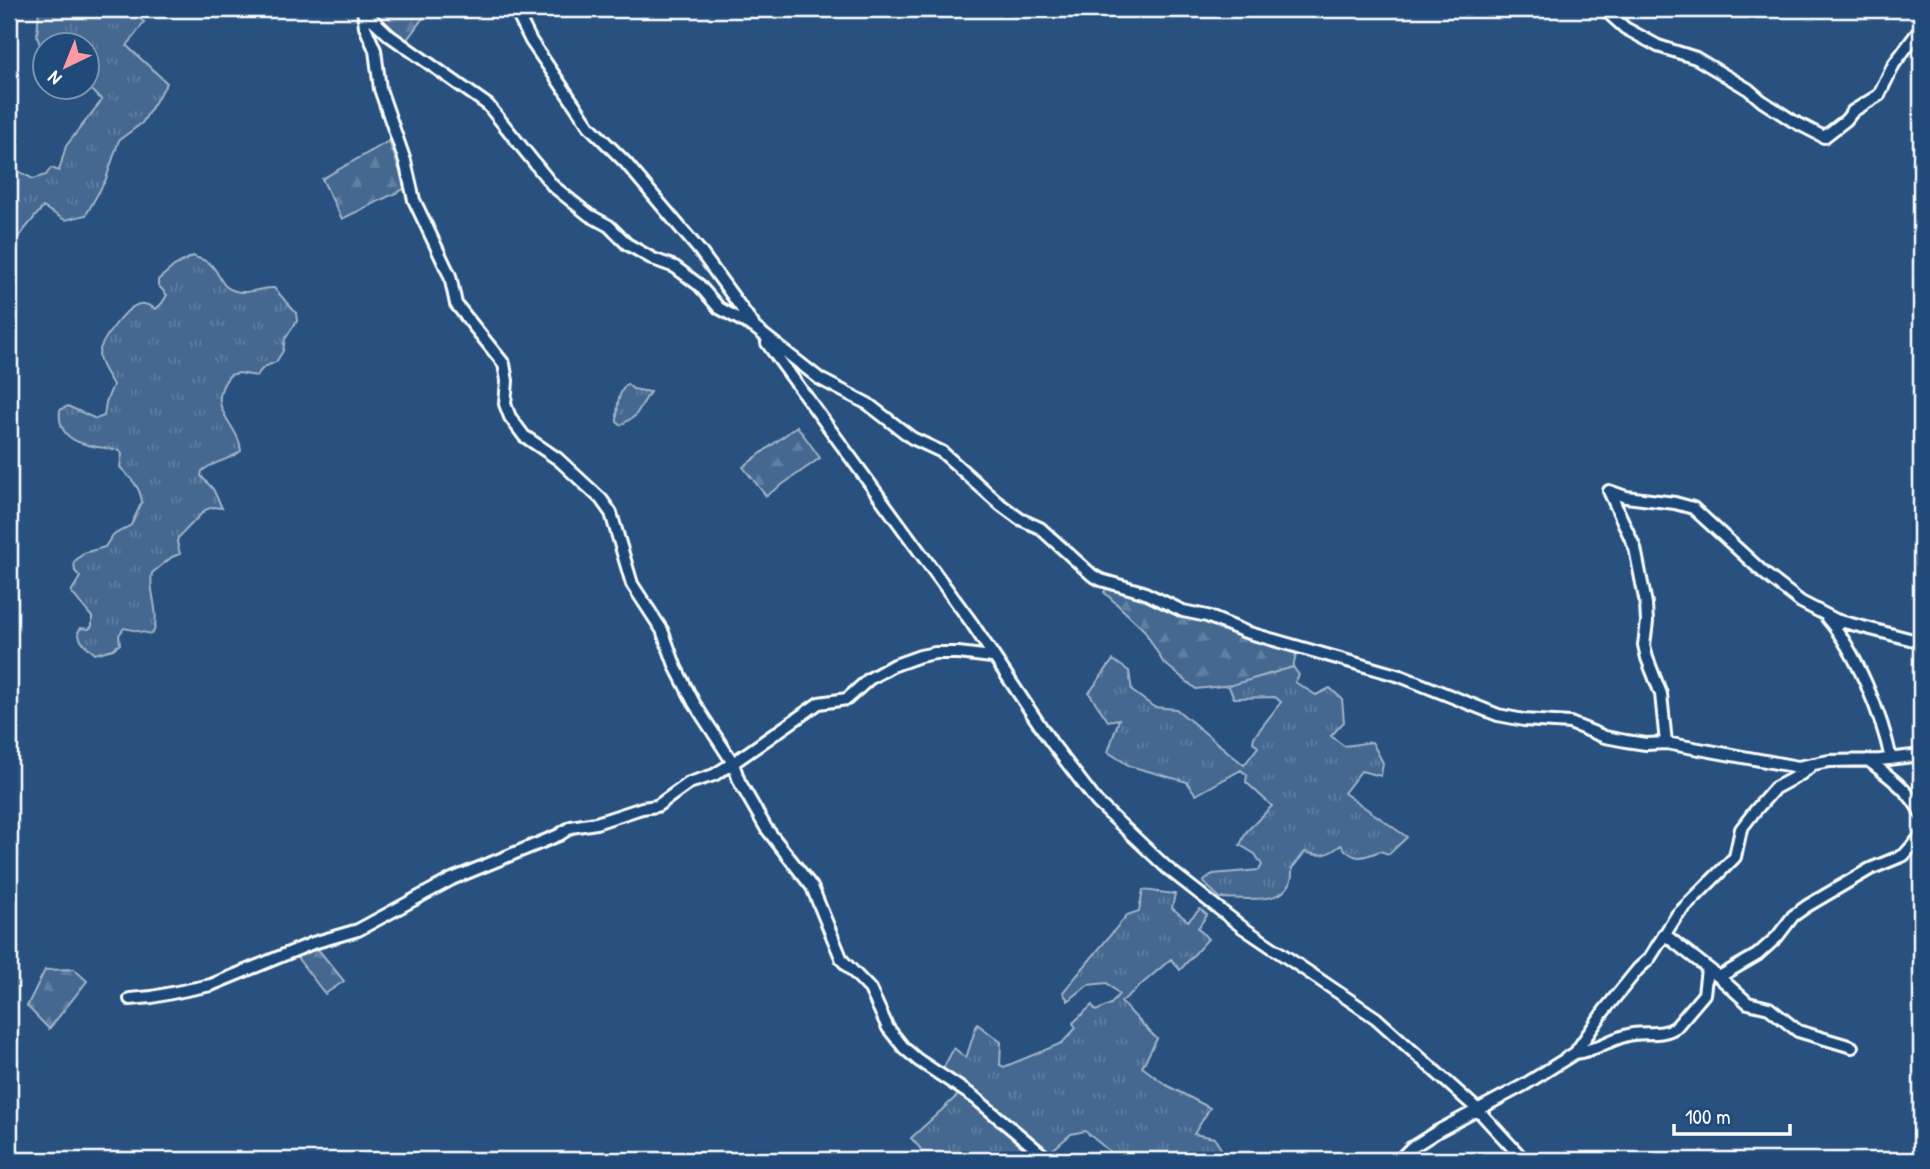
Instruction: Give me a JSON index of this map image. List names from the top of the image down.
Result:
{
  "scale_bar": "100 m",
  "north": "bottom left"
}
